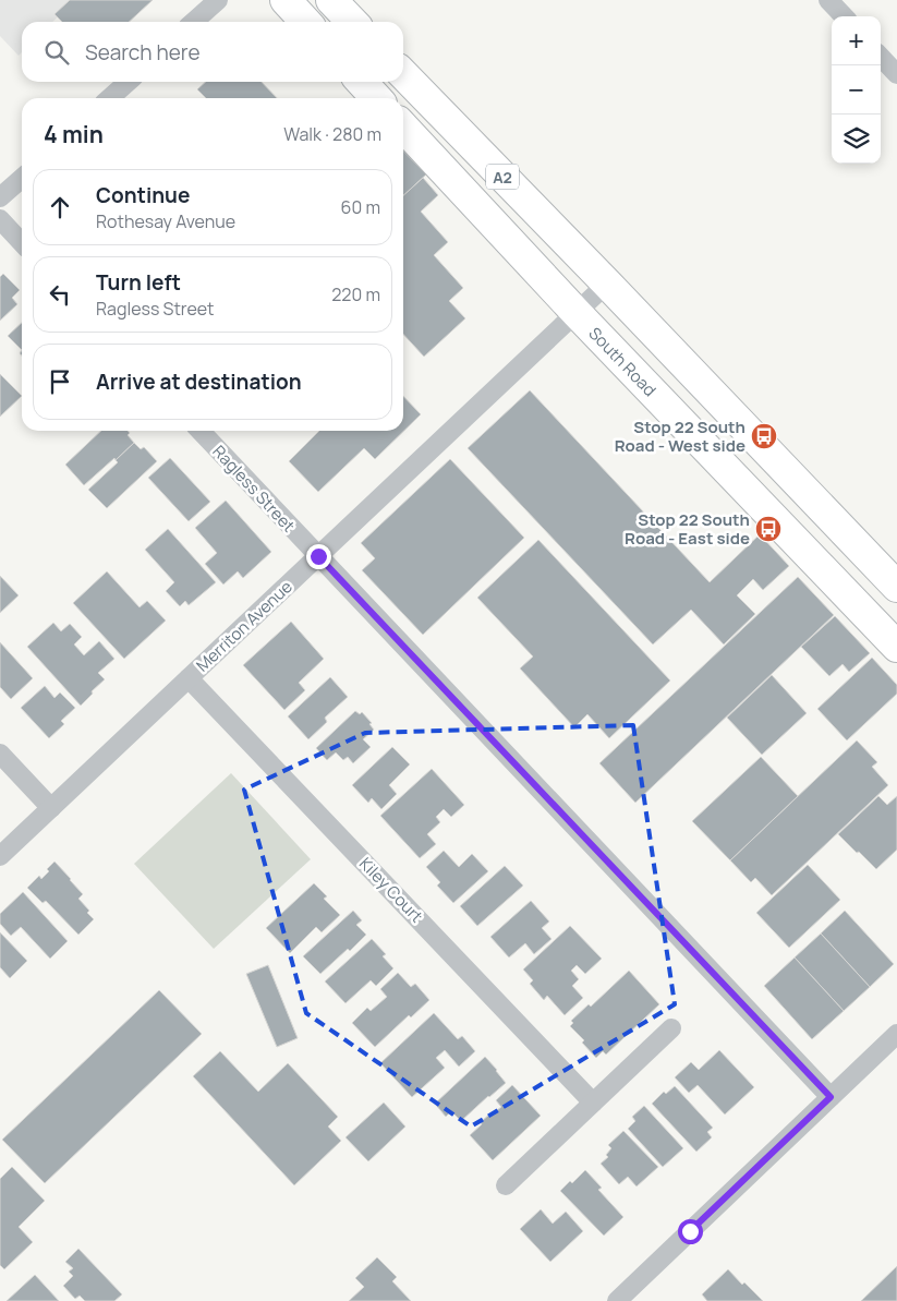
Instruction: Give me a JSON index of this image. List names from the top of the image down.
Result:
{
  "streets": {
    "highway": ["A2", "South Road"],
    "street": ["Ragless Street", "Merriton Avenue", "Kiley Court"]
  },
  "crossings": [
    ["A2", "Merriton Avenue"],
    ["South Road", "Merriton Avenue"],
    ["Ragless Street", "Merriton Avenue"],
    ["Merriton Avenue", "Kiley Court"]
  ],
  "places": {
    "bus stop": ["Stop 22 South Road - West side", "Stop 22 South Road - East side"]
  },
  "page": {
    "map_buttons": ["+", "−"],
    "search": "Search here",
    "heading": ["4 min", "Walk · 280 m"],
    "list": [
      ["Continue", "Rothesay Avenue", "60 m"],
      ["Turn left", "Ragless Street", "220 m"],
      "Arrive at destination"
    ]
  }
}
